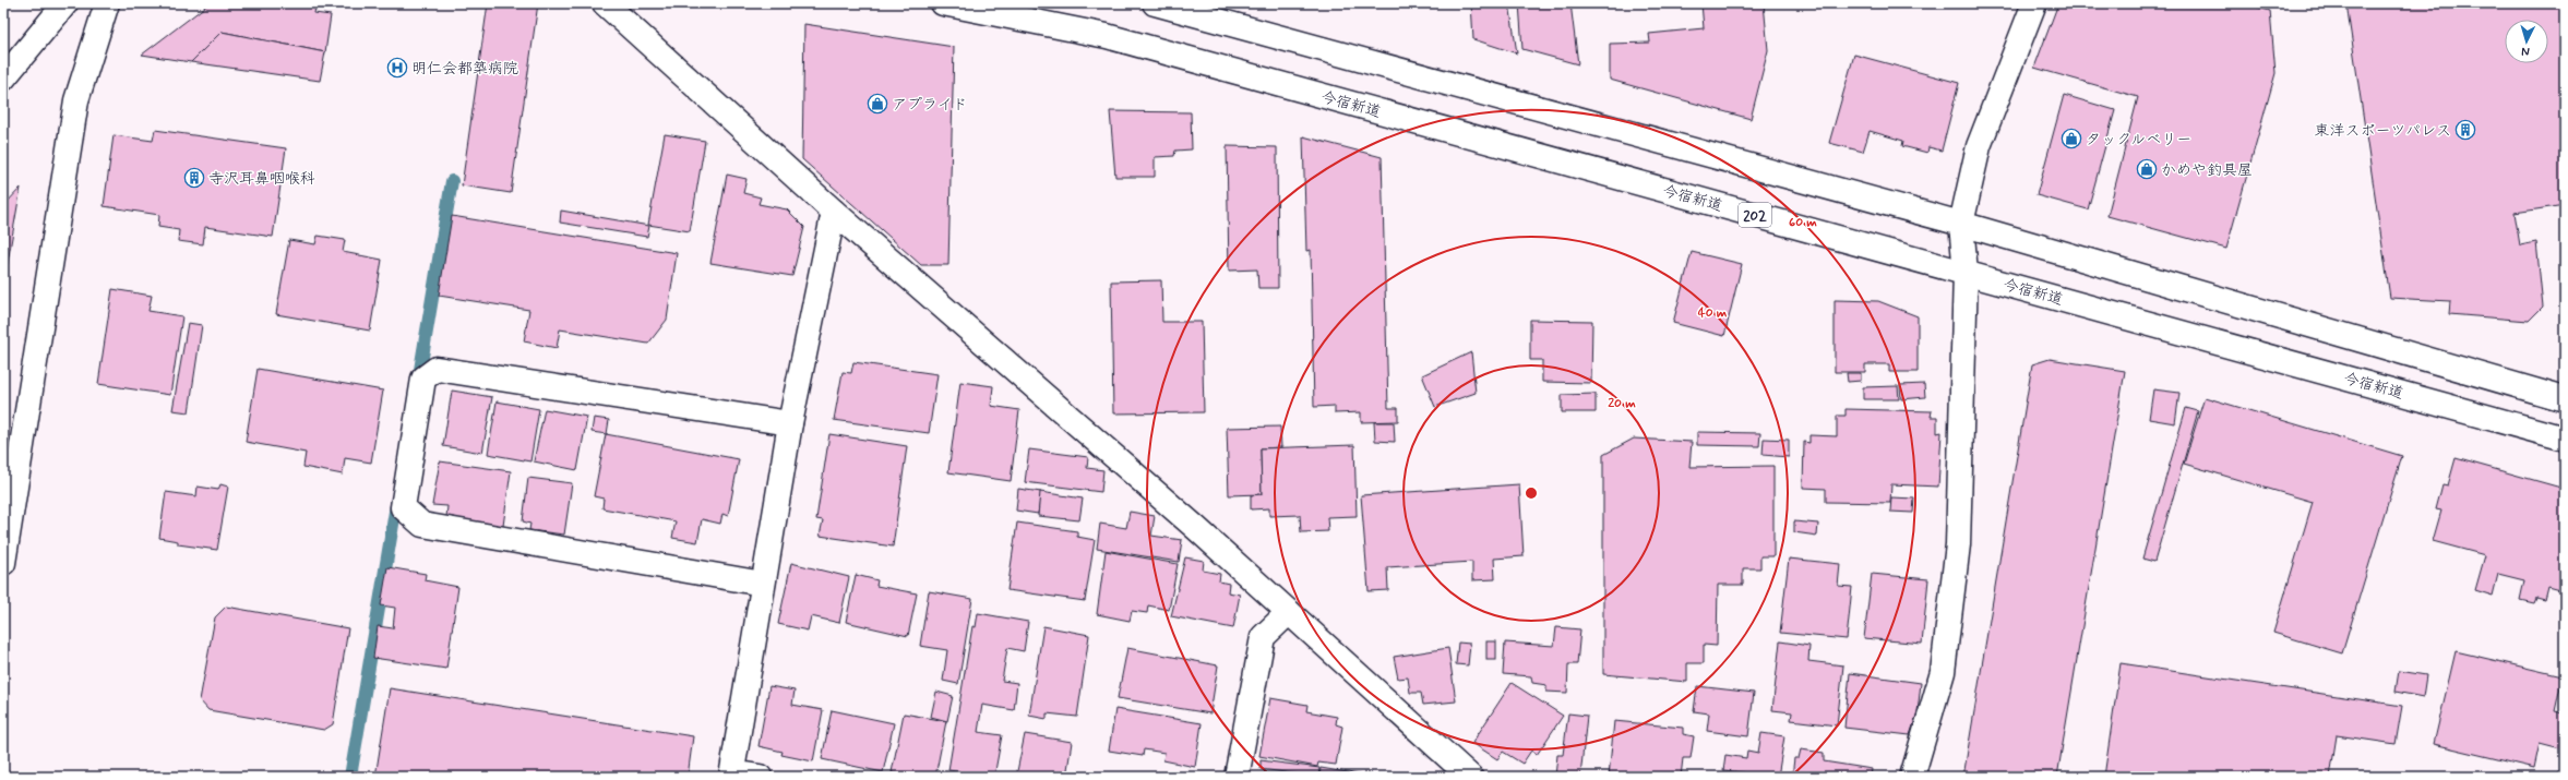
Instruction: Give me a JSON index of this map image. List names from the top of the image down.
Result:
{
  "streets": {
    "main road": ["今宿新道", "202"]
  },
  "places": {
    "hospital": ["明仁会都築病院"],
    "shop": ["アプライド", "タックルベリー", "かめや釣具屋"],
    "building": ["東洋スポーツパレス", "寺沢耳鼻咽喉科"]
  },
  "north": "bottom",
  "rings": ["60 m", "40 m", "20 m"]
}
